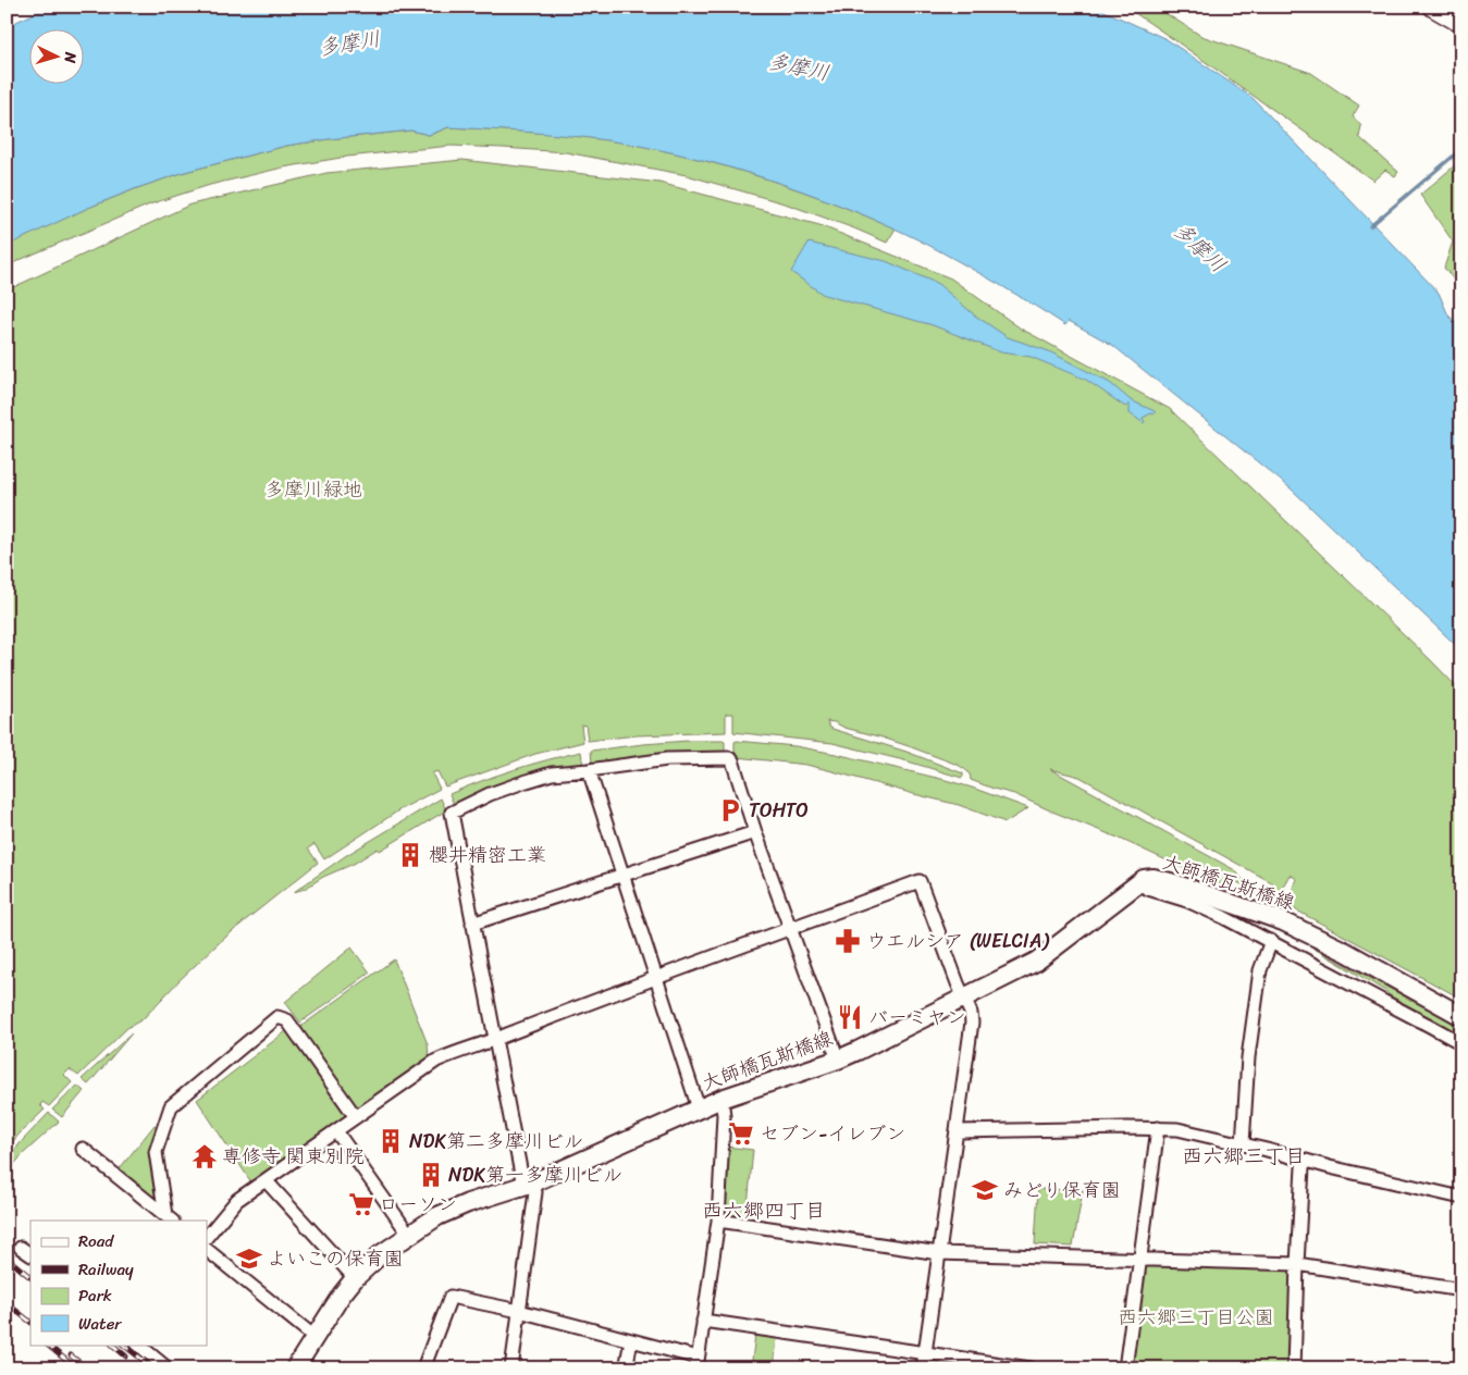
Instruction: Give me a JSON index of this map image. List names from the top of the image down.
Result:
{
  "streets": {
    "street": ["大師橋瓦斯橋線"]
  },
  "districts": ["西六郷三丁目", "西六郷四丁目"],
  "water": ["多摩川"],
  "parks": ["多摩川緑地", "西六郷三丁目公園"],
  "places": {
    "parking": ["TOHTO"],
    "building": ["櫻井精密工業", "NDK第二多摩川ビル", "NDK第一多摩川ビル"],
    "pharmacy": ["ウエルシア (WELCIA)"],
    "restaurant": ["バーミヤン"],
    "supermarket": ["セブン-イレブン", "ローソン"],
    "temple": ["専修寺 関東別院"],
    "school or university": ["みどり保育園", "よいこの保育園"]
  },
  "legend": [
    "Road",
    "Railway",
    "Park",
    "Water"
  ],
  "north": "right"
}
